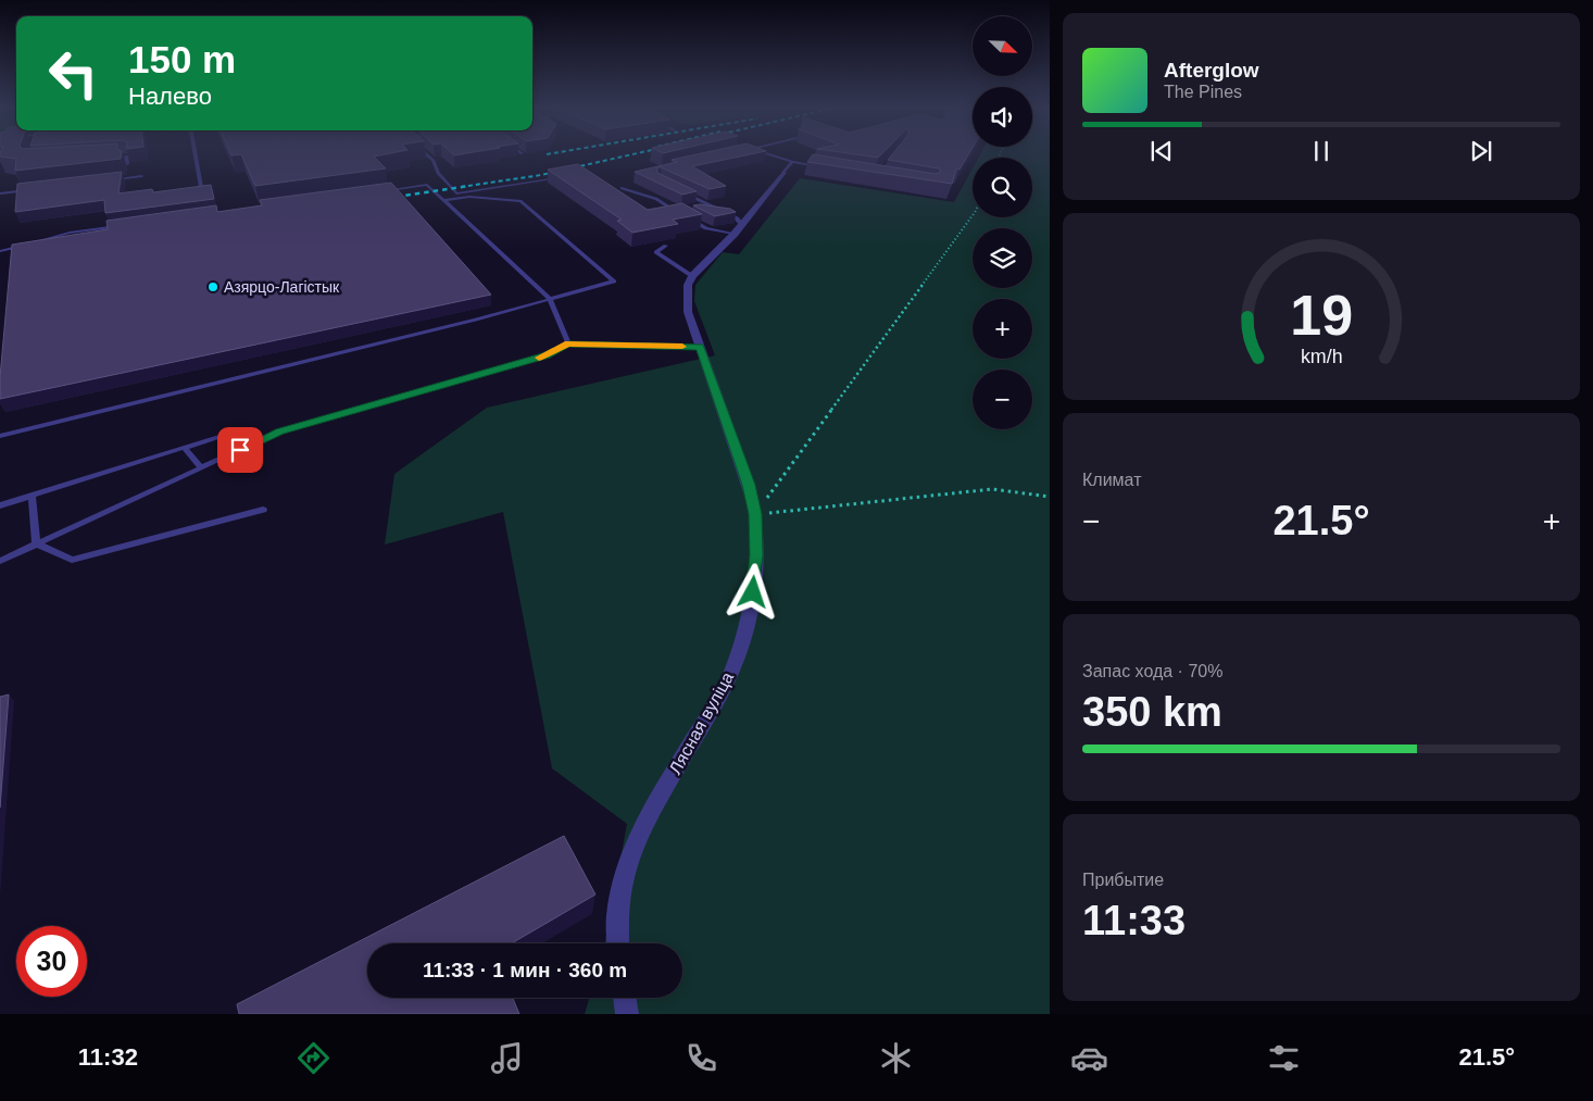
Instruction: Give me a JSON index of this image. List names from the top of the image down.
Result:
{
  "streets": {
    "street": ["Лясная вуліца"]
  },
  "places": ["Азярцо-Лагістык"],
  "north": "bottom right",
  "page": {
    "map_buttons": ["+", "−"],
    "turn": ["150 m", "Налево"],
    "song": ["Afterglow", "The Pines"],
    "tile": [
      "Климат",
      ["Запас хода · 70%", "350 km"],
      ["Прибытие", "11:33"]
    ],
    "heat": ["−", "21.5°", "+"],
    "limit": "30",
    "trip": "11:33 · 1 мин · 360 m",
    "tabs": ["11:32", "21.5°"],
    "gauge": ["19", "km/h"]
  }
}
